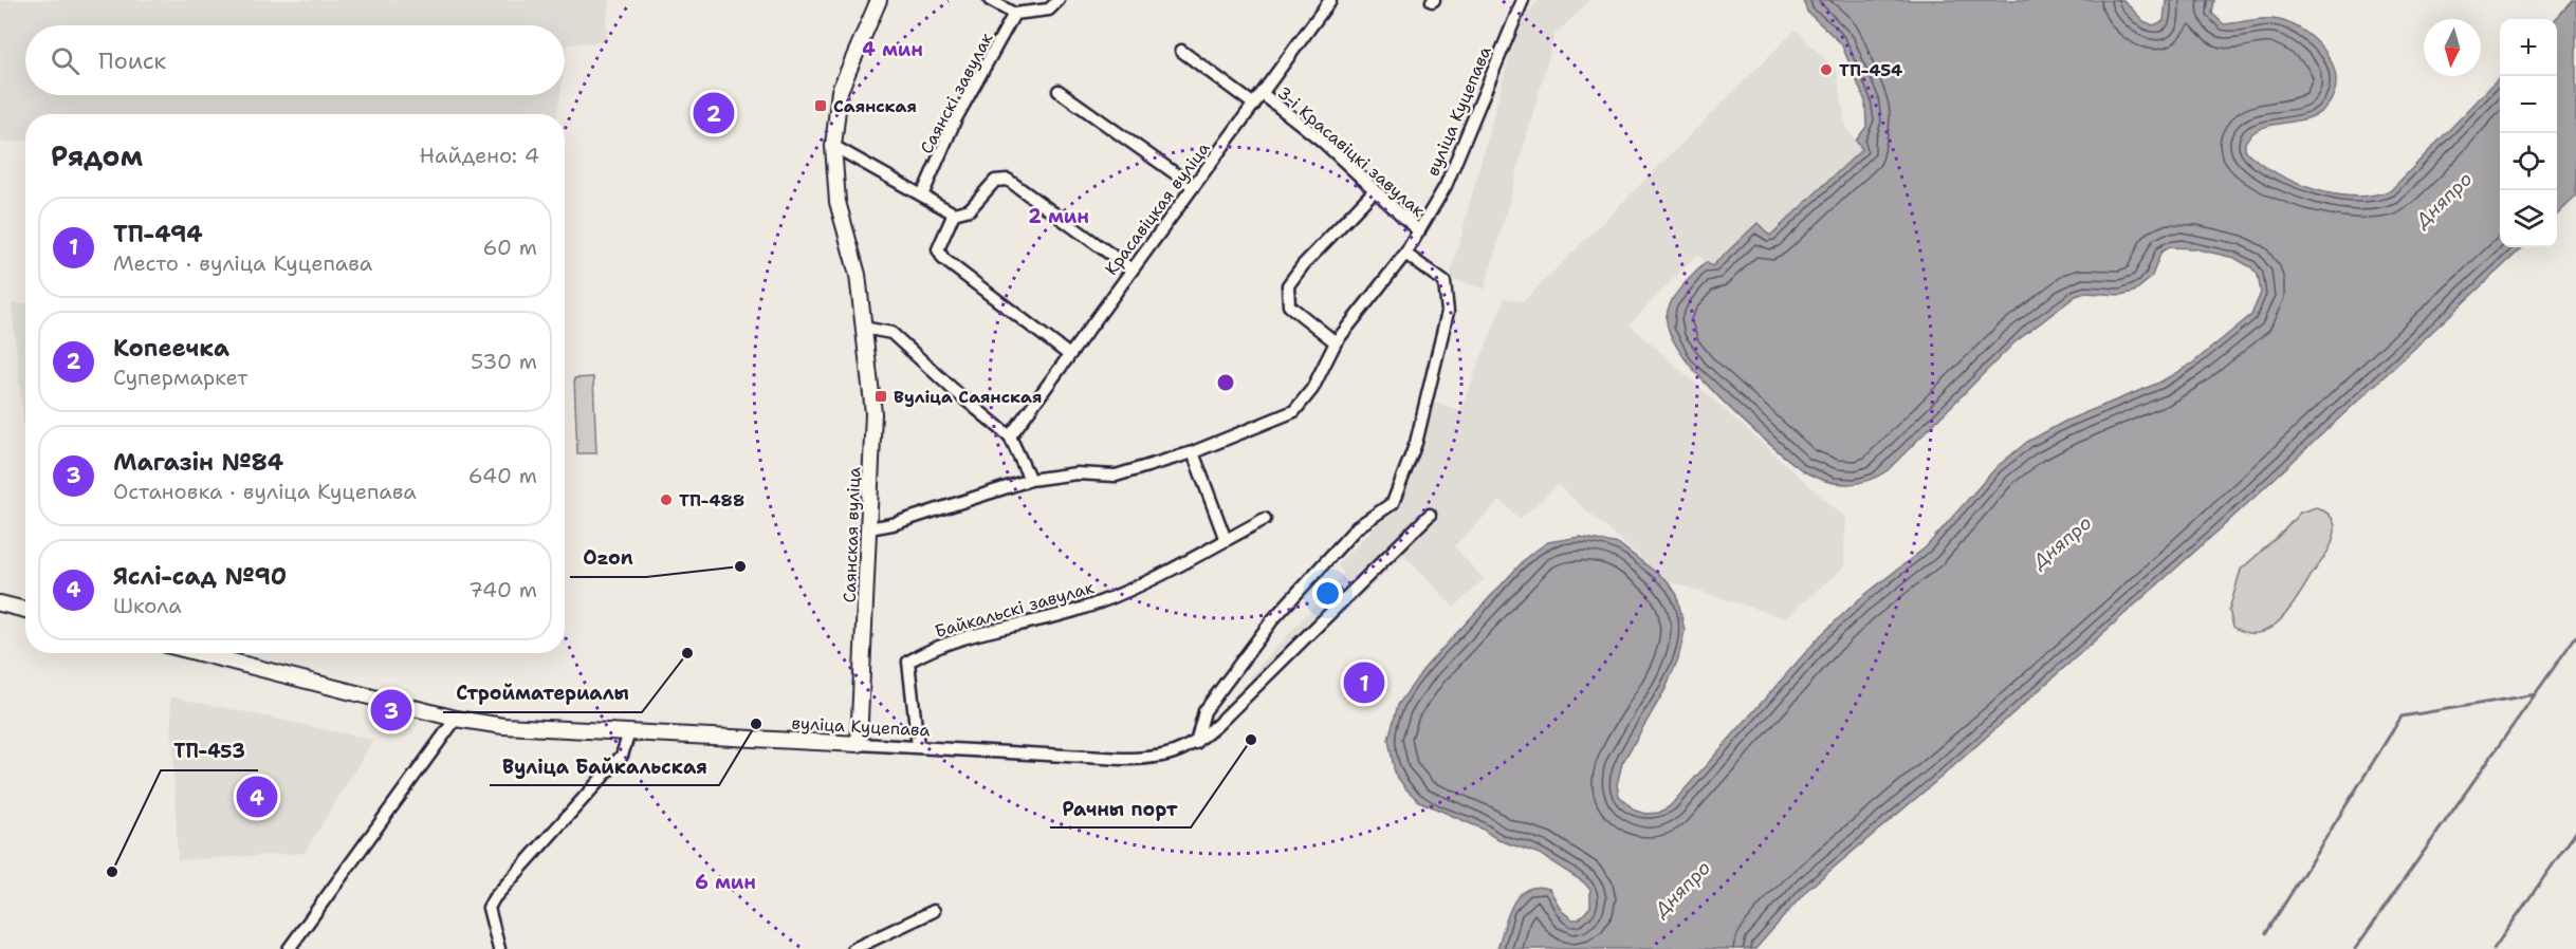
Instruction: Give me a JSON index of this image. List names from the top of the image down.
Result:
{
  "streets": {
    "main road": ["вуліца Куцепава", "Саянская вуліца"],
    "street": [
      "Саянскі завулак",
      "3-і Красавіцкі завулак",
      "Красавіцкая вуліца",
      "Байкальскі завулак"
    ]
  },
  "crossings": [
    ["вуліца Куцепава", "3-і Красавіцкі завулак"],
    ["вуліца Куцепава", "Саянская вуліца"],
    ["вуліца Куцепава", "Байкальскі завулак"],
    ["3-і Красавіцкі завулак", "Красавіцкая вуліца"]
  ],
  "water": ["Дняпро"],
  "places": {
    "other": [
      "ТП-454",
      "ТП-488",
      "Ozon",
      "Стройматериалы",
      "Вуліца Байкальская",
      "Рачны порт",
      "ТП-453"
    ],
    "transit": ["Саянская", "Вуліца Саянская"]
  },
  "north": "bottom",
  "page": {
    "map_buttons": ["+", "−"],
    "search": "Поиск",
    "pins": [
      "2",
      "1",
      "3",
      "4"
    ],
    "heading": ["Рядом", "Найдено: 4"],
    "list": [
      {
        "mark": "1",
        "name": "ТП-494",
        "note": "Место · вуліца Куцепава",
        "value": "60 m"
      },
      {
        "mark": "2",
        "name": "Копеечка",
        "note": "Супермаркет",
        "value": "530 m"
      },
      {
        "mark": "3",
        "name": "Магазін №84",
        "note": "Остановка · вуліца Куцепава",
        "value": "640 m"
      },
      {
        "mark": "4",
        "name": "Яслі-сад №90",
        "note": "Школа",
        "value": "740 m"
      }
    ]
  },
  "rings": ["4 мин", "2 мин", "6 мин"]
}
